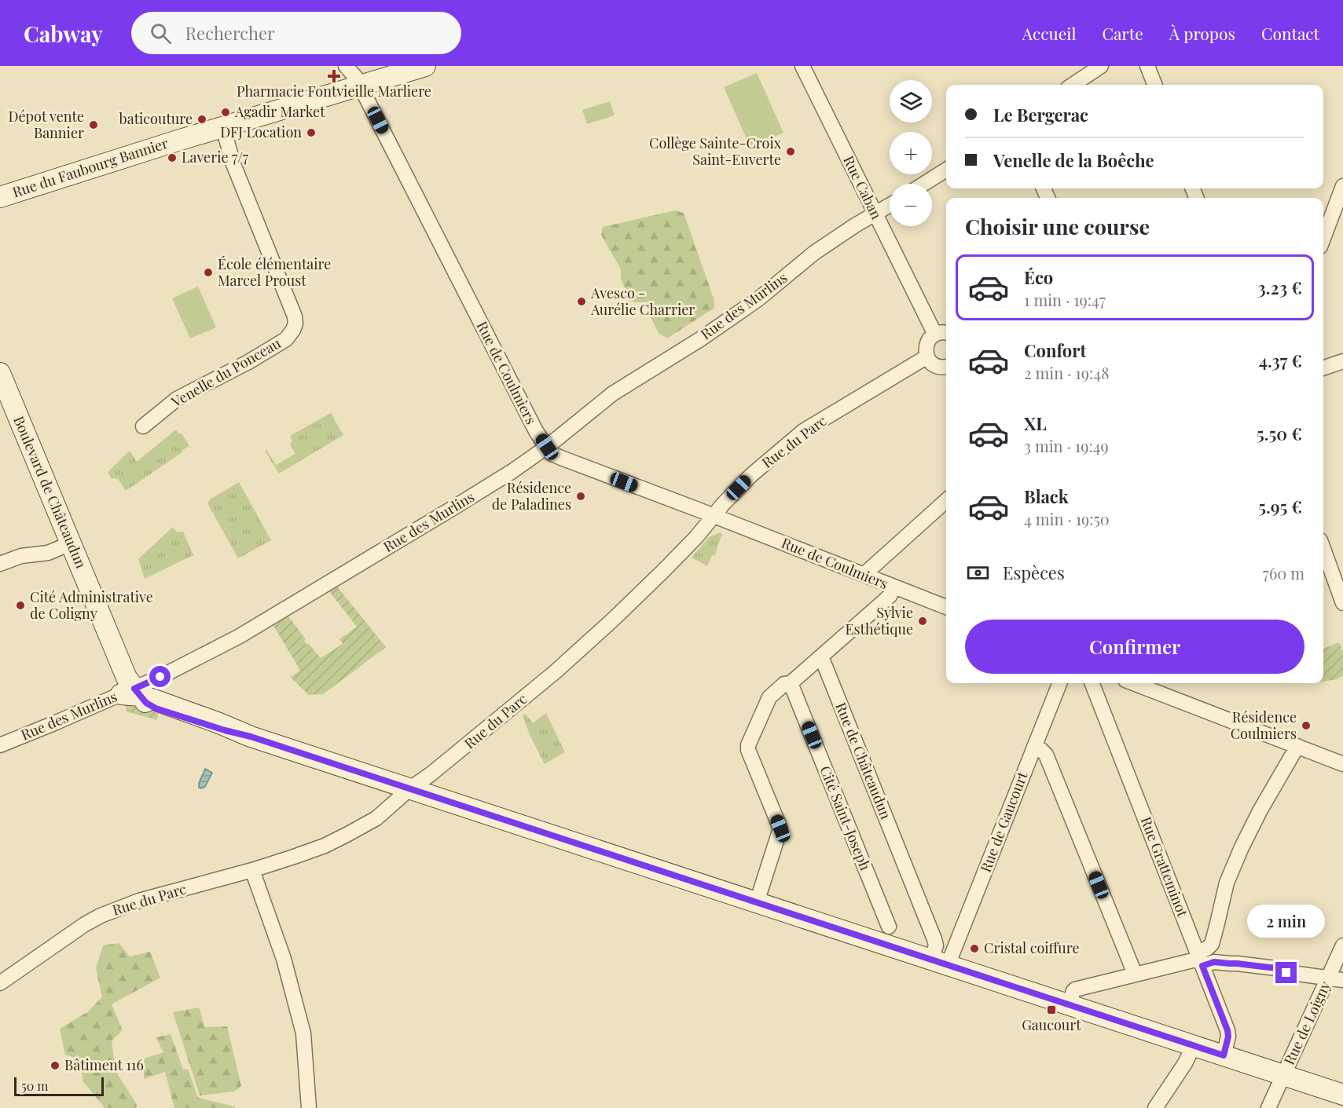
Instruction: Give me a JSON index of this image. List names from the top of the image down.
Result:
{
  "streets": {
    "main road": ["Rue du Faubourg Bannier", "Boulevard de Châteaudun"],
    "street": [
      "Rue Caban",
      "Rue des Murlins",
      "Venelle du Ponceau",
      "Rue de Coulmiers",
      "Rue du Parc",
      "Rue de Châteaudun",
      "Cité Saint-Joseph",
      "Rue de Gaucourt",
      "Rue Gratteminot",
      "Rue de Loigny"
    ]
  },
  "crossings": [
    ["Rue du Faubourg Bannier", "Venelle du Ponceau"],
    ["Rue du Faubourg Bannier", "Rue de Coulmiers"],
    ["Rue Caban", "Rue des Murlins"],
    ["Rue des Murlins", "Rue de Coulmiers"],
    ["Rue des Murlins", "Boulevard de Châteaudun"],
    ["Rue de Coulmiers", "Rue du Parc"],
    ["Rue de Châteaudun", "Rue de Gaucourt"]
  ],
  "places": {
    "health": ["Pharmacie Fontvieille Marliere"],
    "other": [
      "Agadir Market",
      "baticouture",
      "Dépot vente Bannier",
      "DFJ Location",
      "Collège Sainte-Croix Saint-Euverte",
      "Laverie 7/7",
      "École élémentaire Marcel Proust",
      "Avesco - Aurélie Charrier",
      "Résidence de Paladines",
      "Cité Administrative de Coligny",
      "Sylvie Esthétique",
      "Résidence Coulmiers",
      "Cristal coiffure",
      "Bâtiment 116"
    ],
    "transit": ["Gaucourt"]
  },
  "scale_bar": "50 m",
  "page": {
    "header": "Cabway",
    "search": "Rechercher",
    "nav": [
      "Accueil",
      "Carte",
      "À propos",
      "Contact"
    ],
    "map_buttons": ["+", "−"],
    "banner": ["Le Bergerac", "Venelle de la Boêche"],
    "heading": "Choisir une course",
    "list": [
      {
        "name": "Éco",
        "note": "1 min · 19:47",
        "value": "3.23 €"
      },
      {
        "name": "Confort",
        "note": "2 min · 19:48",
        "value": "4.37 €"
      },
      {
        "name": "XL",
        "note": "3 min · 19:49",
        "value": "5.50 €"
      },
      {
        "name": "Black",
        "note": "4 min · 19:50",
        "value": "5.95 €"
      }
    ],
    "pay": ["Espèces", "760 m"],
    "buttons": "Confirmer",
    "bubble": "2 min",
    "scale": "50 m"
  }
}
